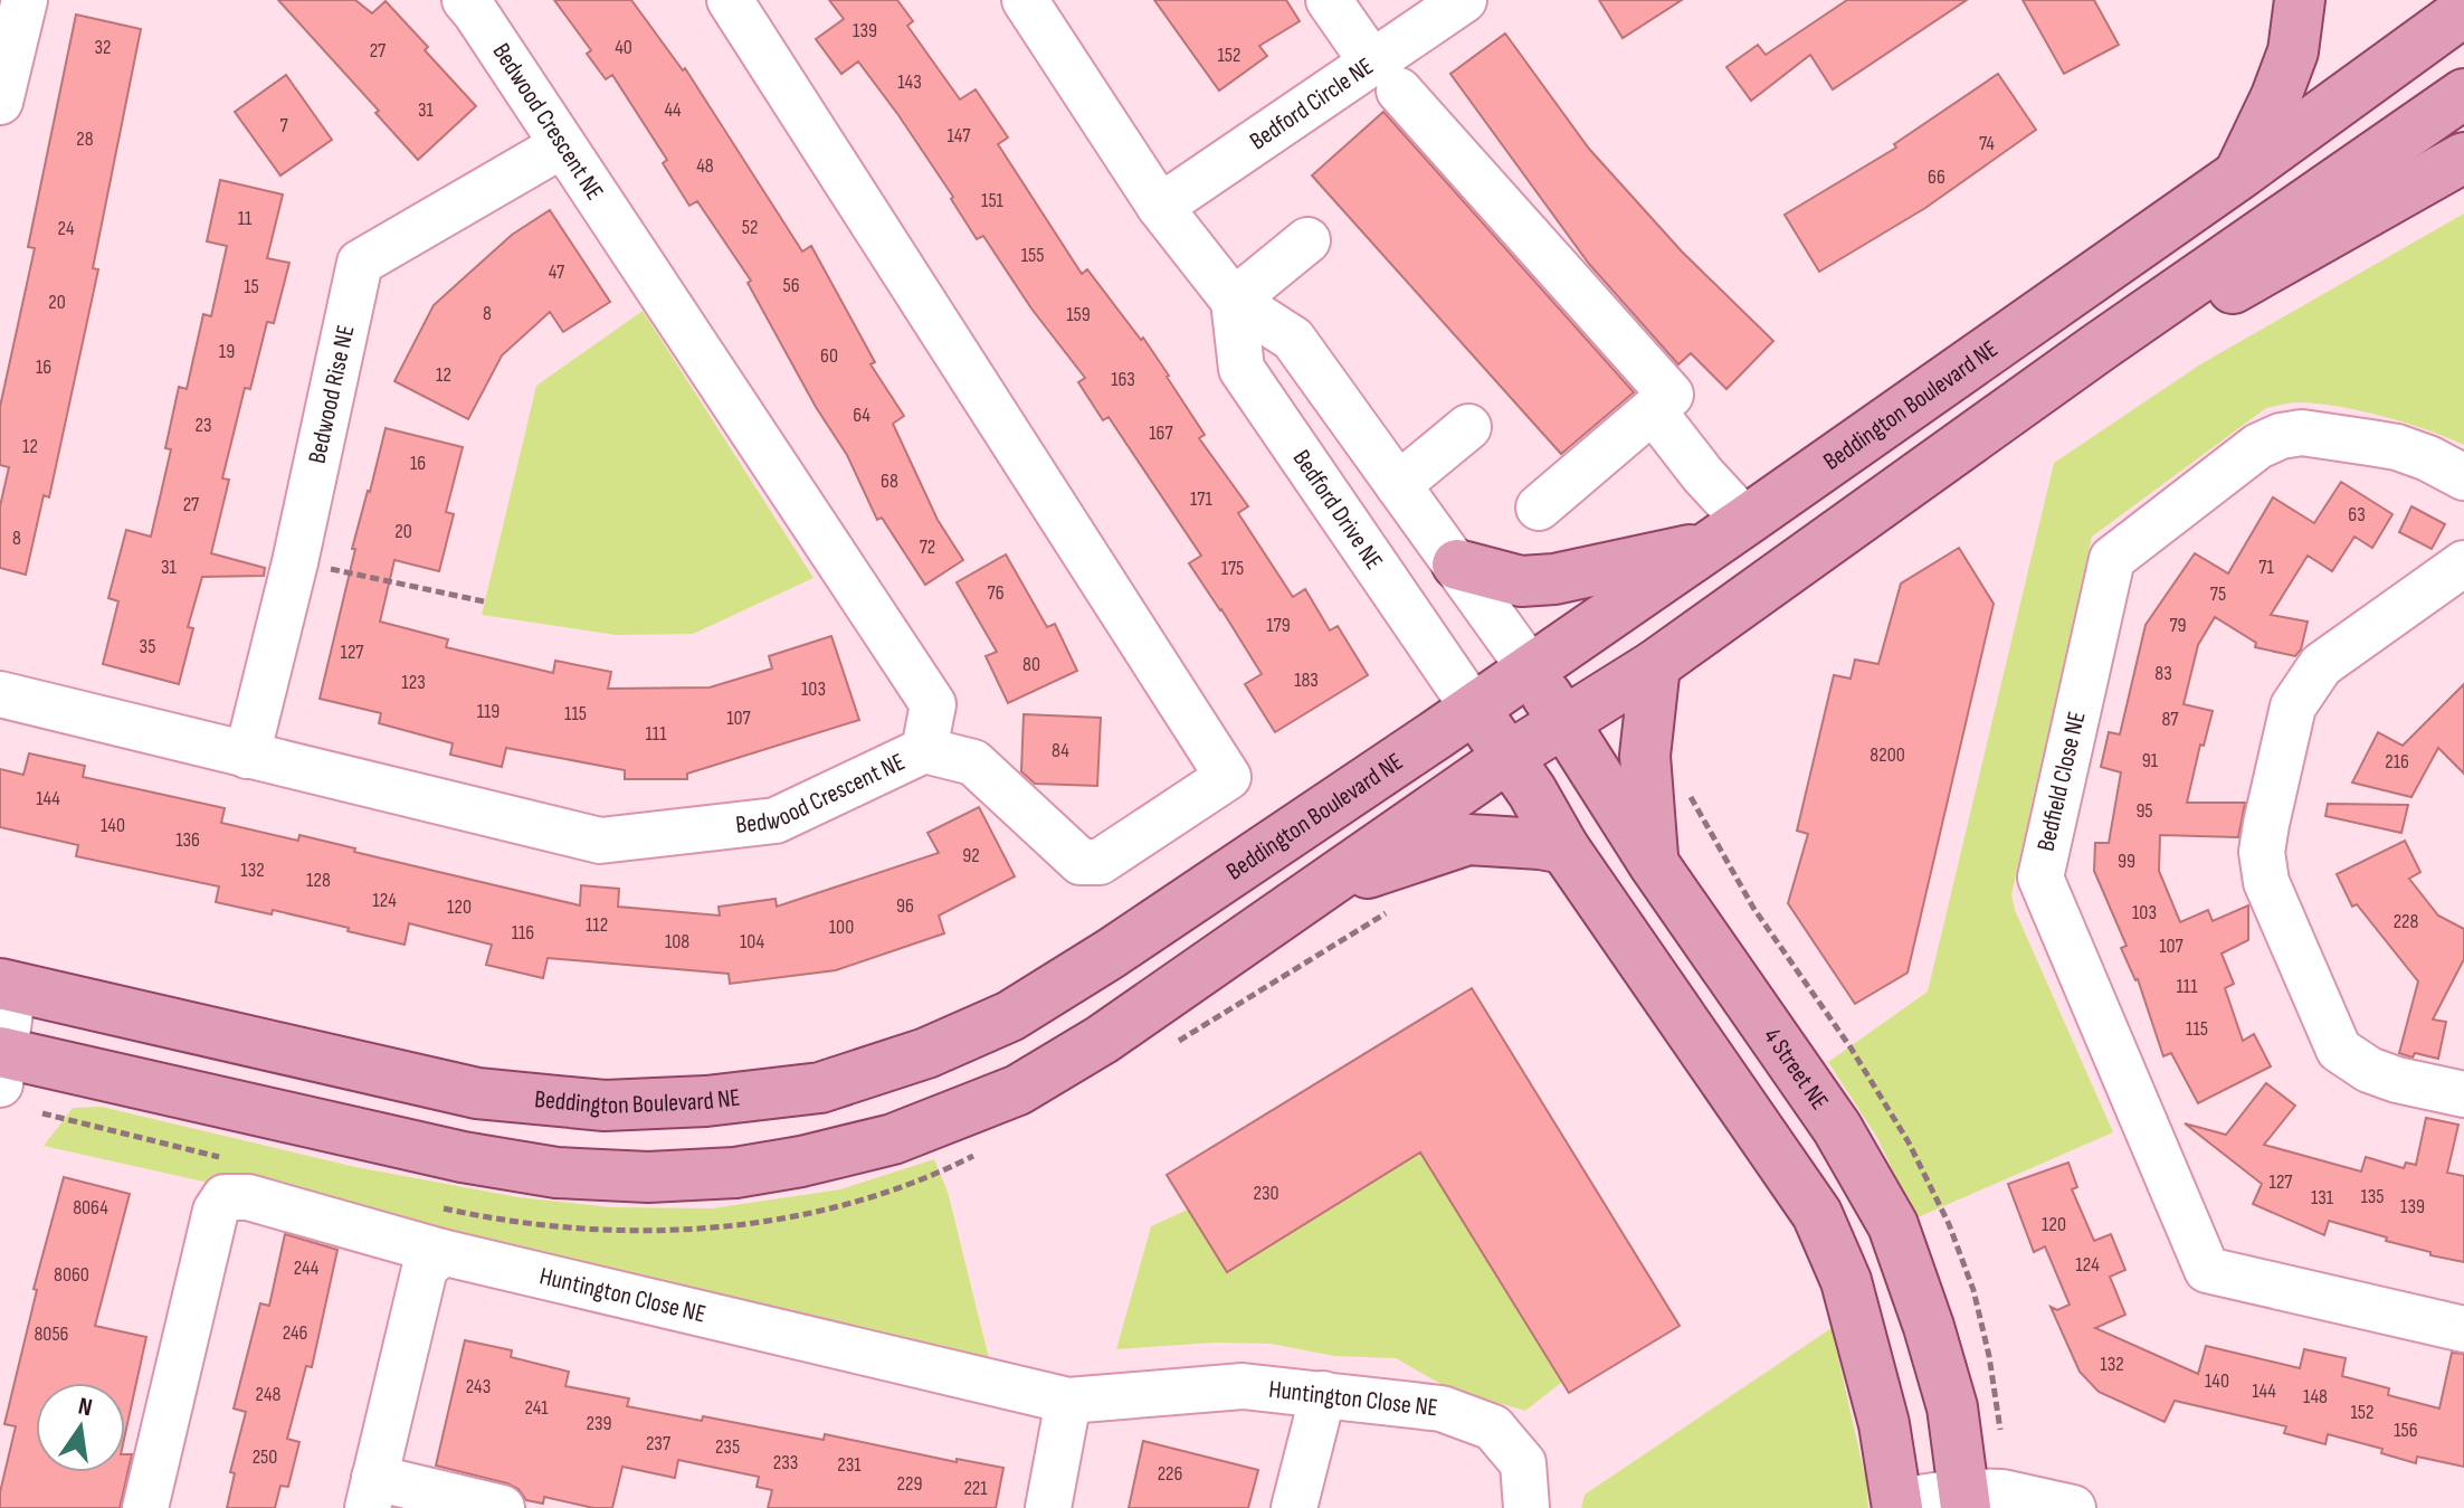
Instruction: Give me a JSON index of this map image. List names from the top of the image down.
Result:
{
  "streets": {
    "main road": ["Beddington Boulevard NE", "4 Street NE"],
    "street": [
      "Bedford Circle NE",
      "Bedwood Crescent NE",
      "Bedwood Rise NE",
      "Bedford Drive NE",
      "Bedfield Close NE",
      "Huntington Close NE"
    ]
  },
  "crossings": [
    ["Bedwood Crescent NE", "Bedwood Rise NE"],
    ["Beddington Boulevard NE", "Bedford Drive NE"],
    ["Beddington Boulevard NE", "4 Street NE"]
  ],
  "house_numbers": [
    "139",
    "32",
    "40",
    "27",
    "152",
    "143",
    "31",
    "44",
    "7",
    "147",
    "28",
    "74",
    "48",
    "66",
    "151",
    "11",
    "52",
    "24",
    "155",
    "47",
    "56",
    "15",
    "20",
    "8",
    "159",
    "19",
    "60",
    "16",
    "12",
    "163",
    "64",
    "23",
    "167",
    "12",
    "16",
    "68",
    "171",
    "27",
    "63",
    "20",
    "8",
    "72",
    "31",
    "71",
    "175",
    "76",
    "75",
    "179",
    "79",
    "35",
    "127",
    "80",
    "83",
    "183",
    "123",
    "103",
    "119",
    "115",
    "107",
    "87",
    "111",
    "84",
    "8200",
    "91",
    "216",
    "144",
    "95",
    "140",
    "136",
    "92",
    "99",
    "132",
    "128",
    "124",
    "96",
    "120",
    "103",
    "228",
    "112",
    "100",
    "116",
    "108",
    "104",
    "107",
    "111",
    "115",
    "127",
    "230",
    "135",
    "131",
    "139",
    "8064",
    "120",
    "124",
    "244",
    "8060",
    "246",
    "8056",
    "132",
    "140",
    "243",
    "144",
    "248",
    "148",
    "241",
    "152",
    "239",
    "156",
    "237",
    "235",
    "250",
    "233",
    "231",
    "226",
    "229",
    "221"
  ],
  "north": "top"
}
